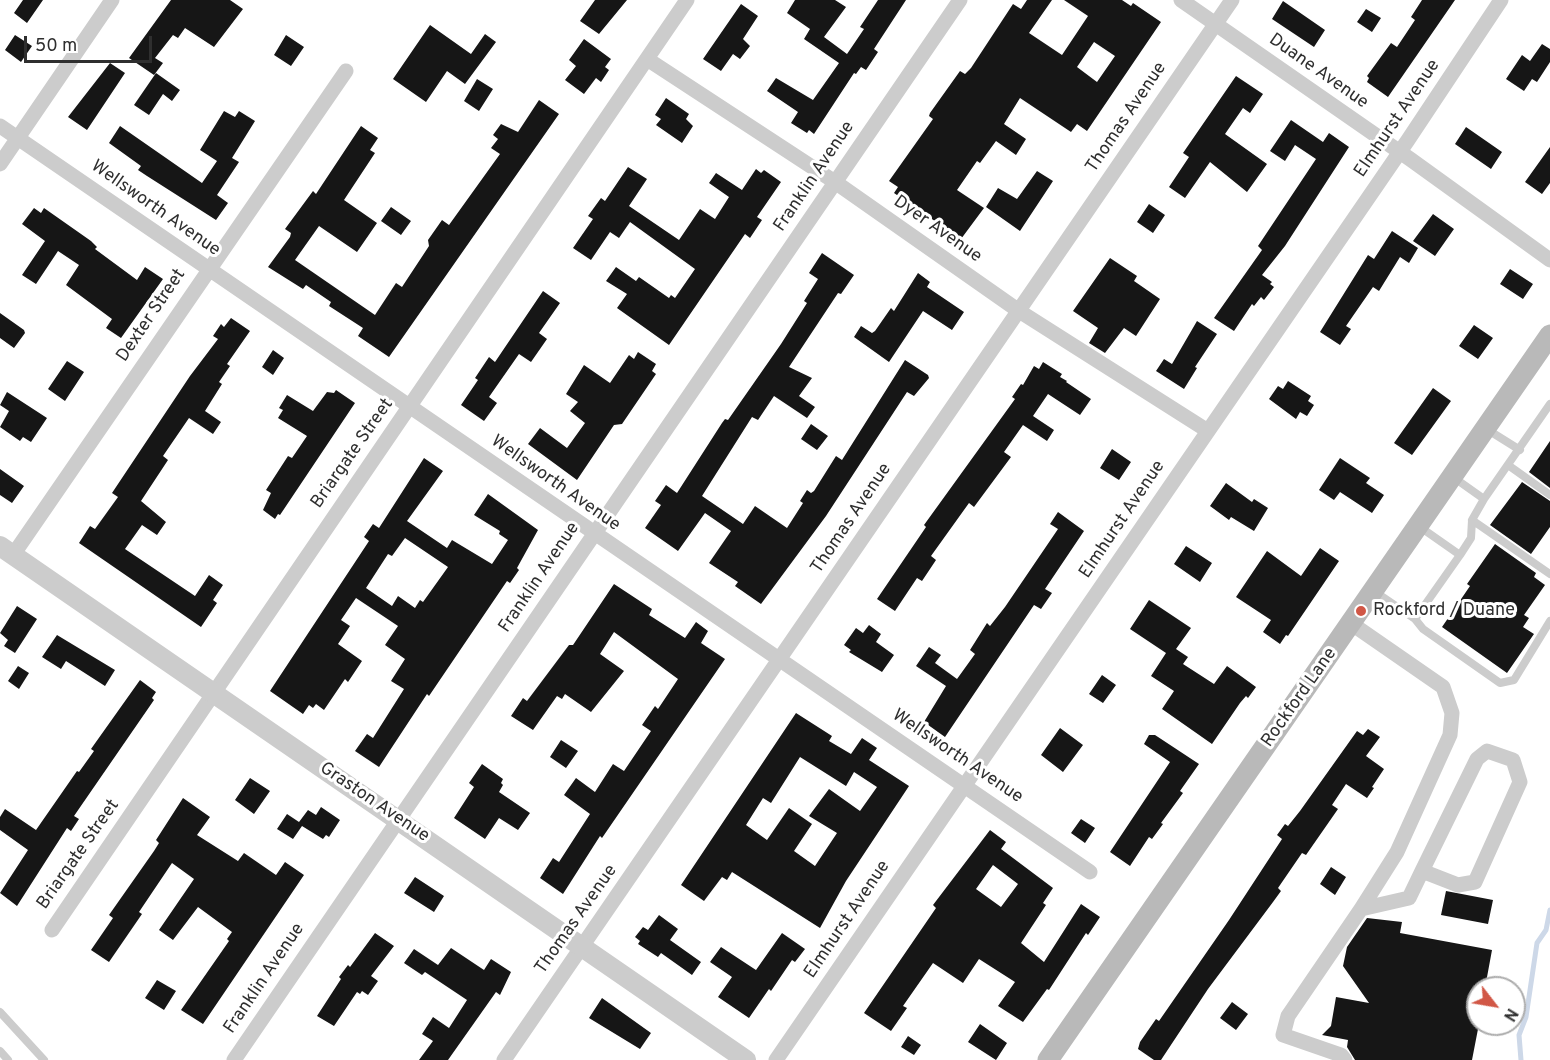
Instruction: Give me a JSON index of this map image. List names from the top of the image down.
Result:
{
  "streets": {
    "main road": ["Rockford Lane"],
    "street": [
      "Duane Avenue",
      "Thomas Avenue",
      "Elmhurst Avenue",
      "Franklin Avenue",
      "Wellsworth Avenue",
      "Dyer Avenue",
      "Dexter Street",
      "Briargate Street",
      "Graston Avenue"
    ]
  },
  "crossings": [
    ["Duane Avenue", "Thomas Avenue"],
    ["Duane Avenue", "Elmhurst Avenue"],
    ["Thomas Avenue", "Wellsworth Avenue"],
    ["Thomas Avenue", "Dyer Avenue"],
    ["Thomas Avenue", "Graston Avenue"],
    ["Elmhurst Avenue", "Wellsworth Avenue"],
    ["Elmhurst Avenue", "Dyer Avenue"],
    ["Franklin Avenue", "Wellsworth Avenue"],
    ["Franklin Avenue", "Dyer Avenue"],
    ["Franklin Avenue", "Graston Avenue"],
    ["Wellsworth Avenue", "Dexter Street"],
    ["Wellsworth Avenue", "Briargate Street"],
    ["Dyer Avenue", "Briargate Street"],
    ["Dexter Street", "Graston Avenue"],
    ["Briargate Street", "Graston Avenue"]
  ],
  "places": ["Rockford / Duane"],
  "scale_bar": "50 m",
  "north": "bottom right"
}
